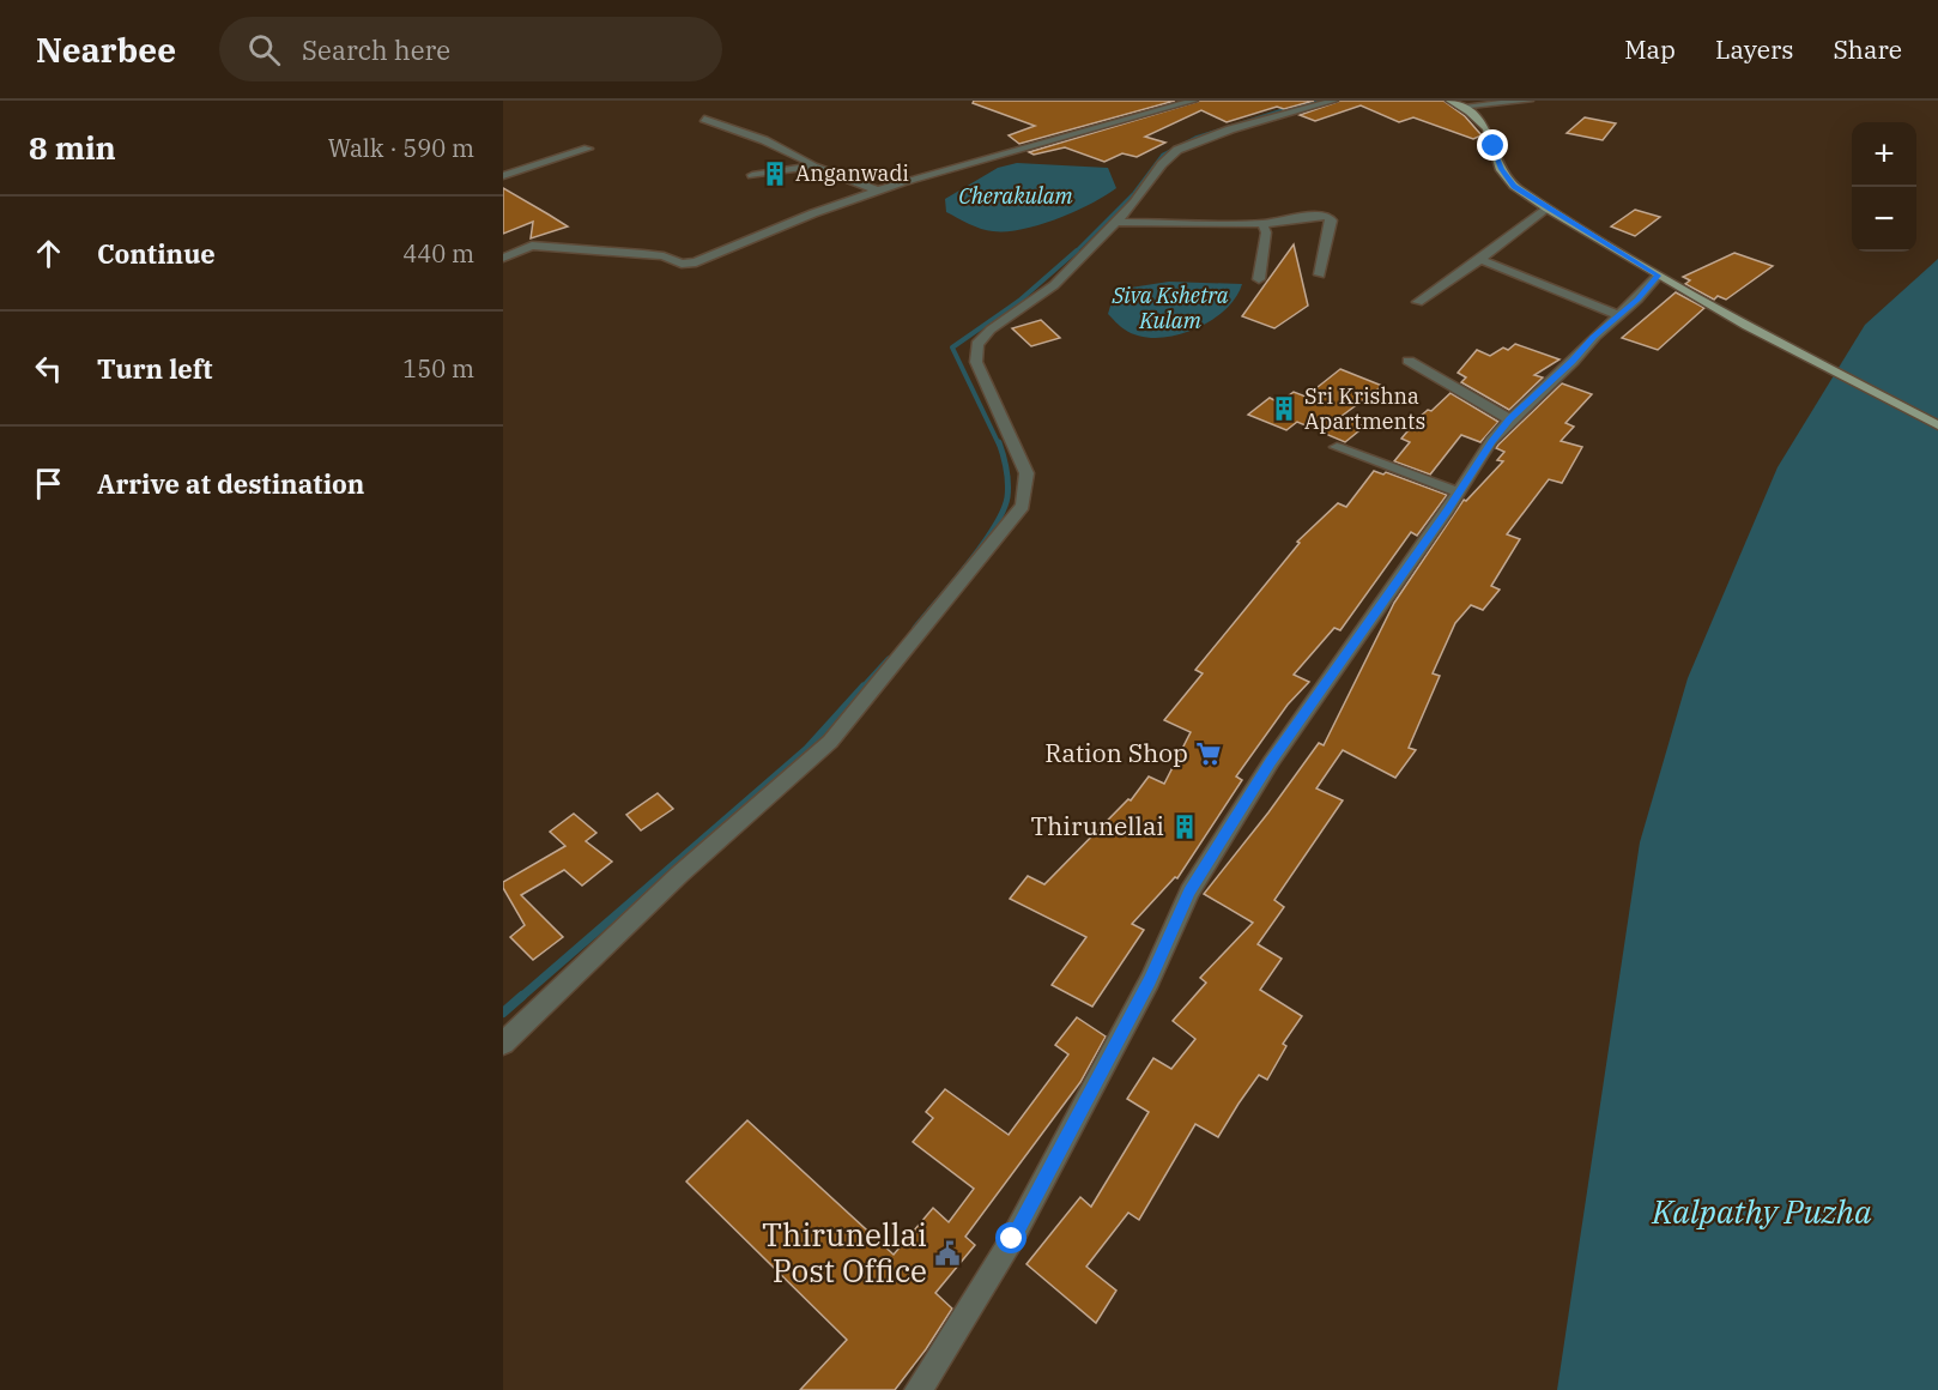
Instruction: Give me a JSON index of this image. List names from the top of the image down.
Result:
{
  "water": ["Cherakulam", "Siva Kshetra Kulam", "Kalpathy Puzha"],
  "places": {
    "building": ["Anganwadi", "Sri Krishna Apartments", "Thirunellai"],
    "supermarket": ["Ration Shop"],
    "public building": ["Thirunellai Post Office"]
  },
  "page": {
    "header": "Nearbee",
    "search": "Search here",
    "nav": ["Map", "Layers", "Share"],
    "heading": ["8 min", "Walk · 590 m"],
    "map_buttons": ["+", "−"],
    "list": [
      ["Continue", "440 m"],
      ["Turn left", "150 m"],
      "Arrive at destination"
    ]
  }
}
